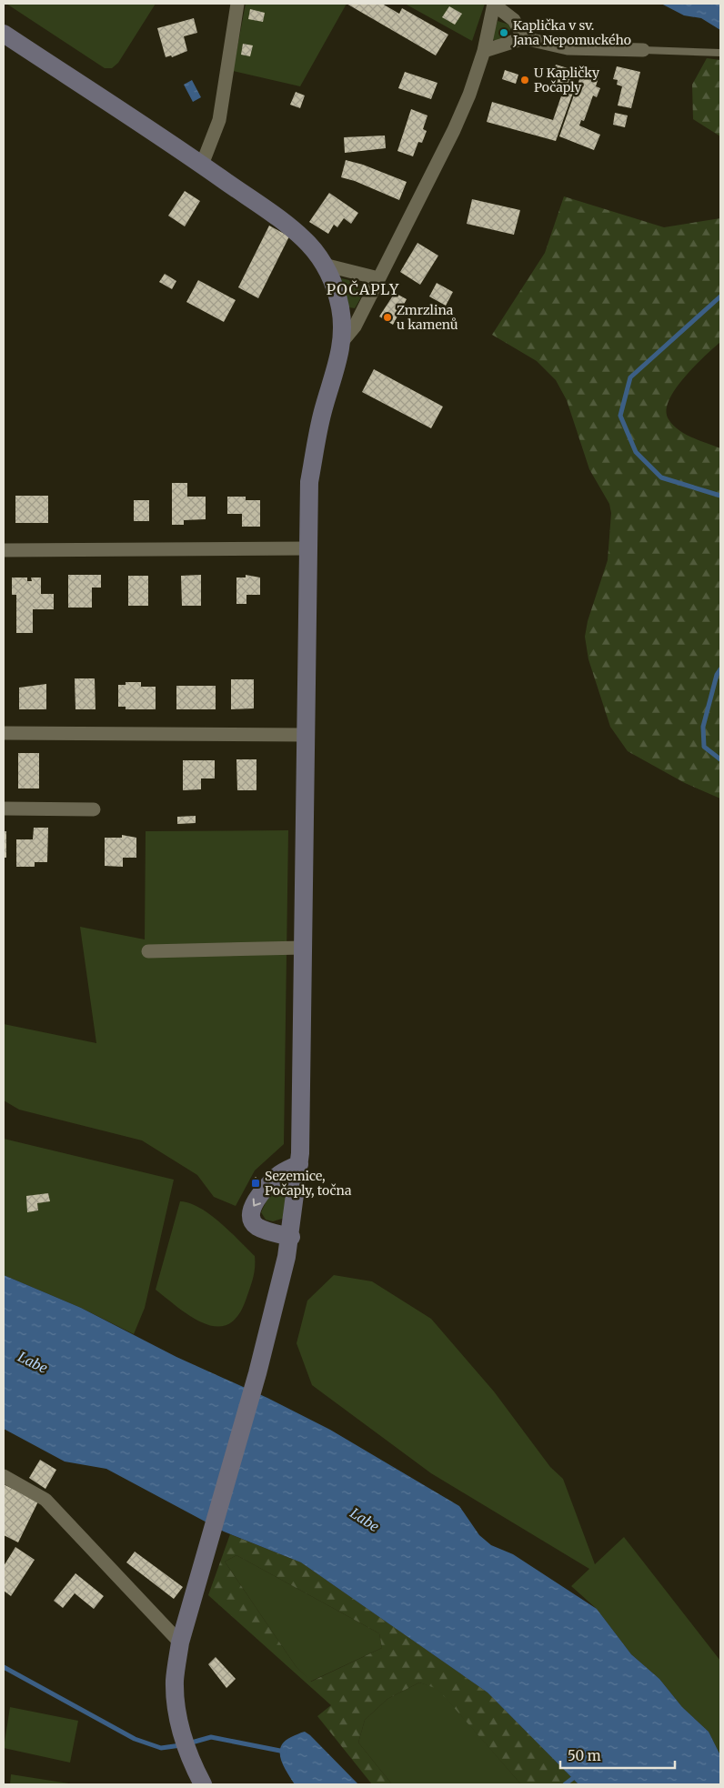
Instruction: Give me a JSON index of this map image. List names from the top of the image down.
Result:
{
  "districts": ["POČAPLY"],
  "water": ["Labe"],
  "places": {
    "other": ["Kaplička v sv. Jana Nepomuckého", "U Kapličky Počaply", "Zmrzlina u kamenů"],
    "transit": ["Sezemice, Počaply, točna"]
  },
  "scale_bar": "50 m"
}
